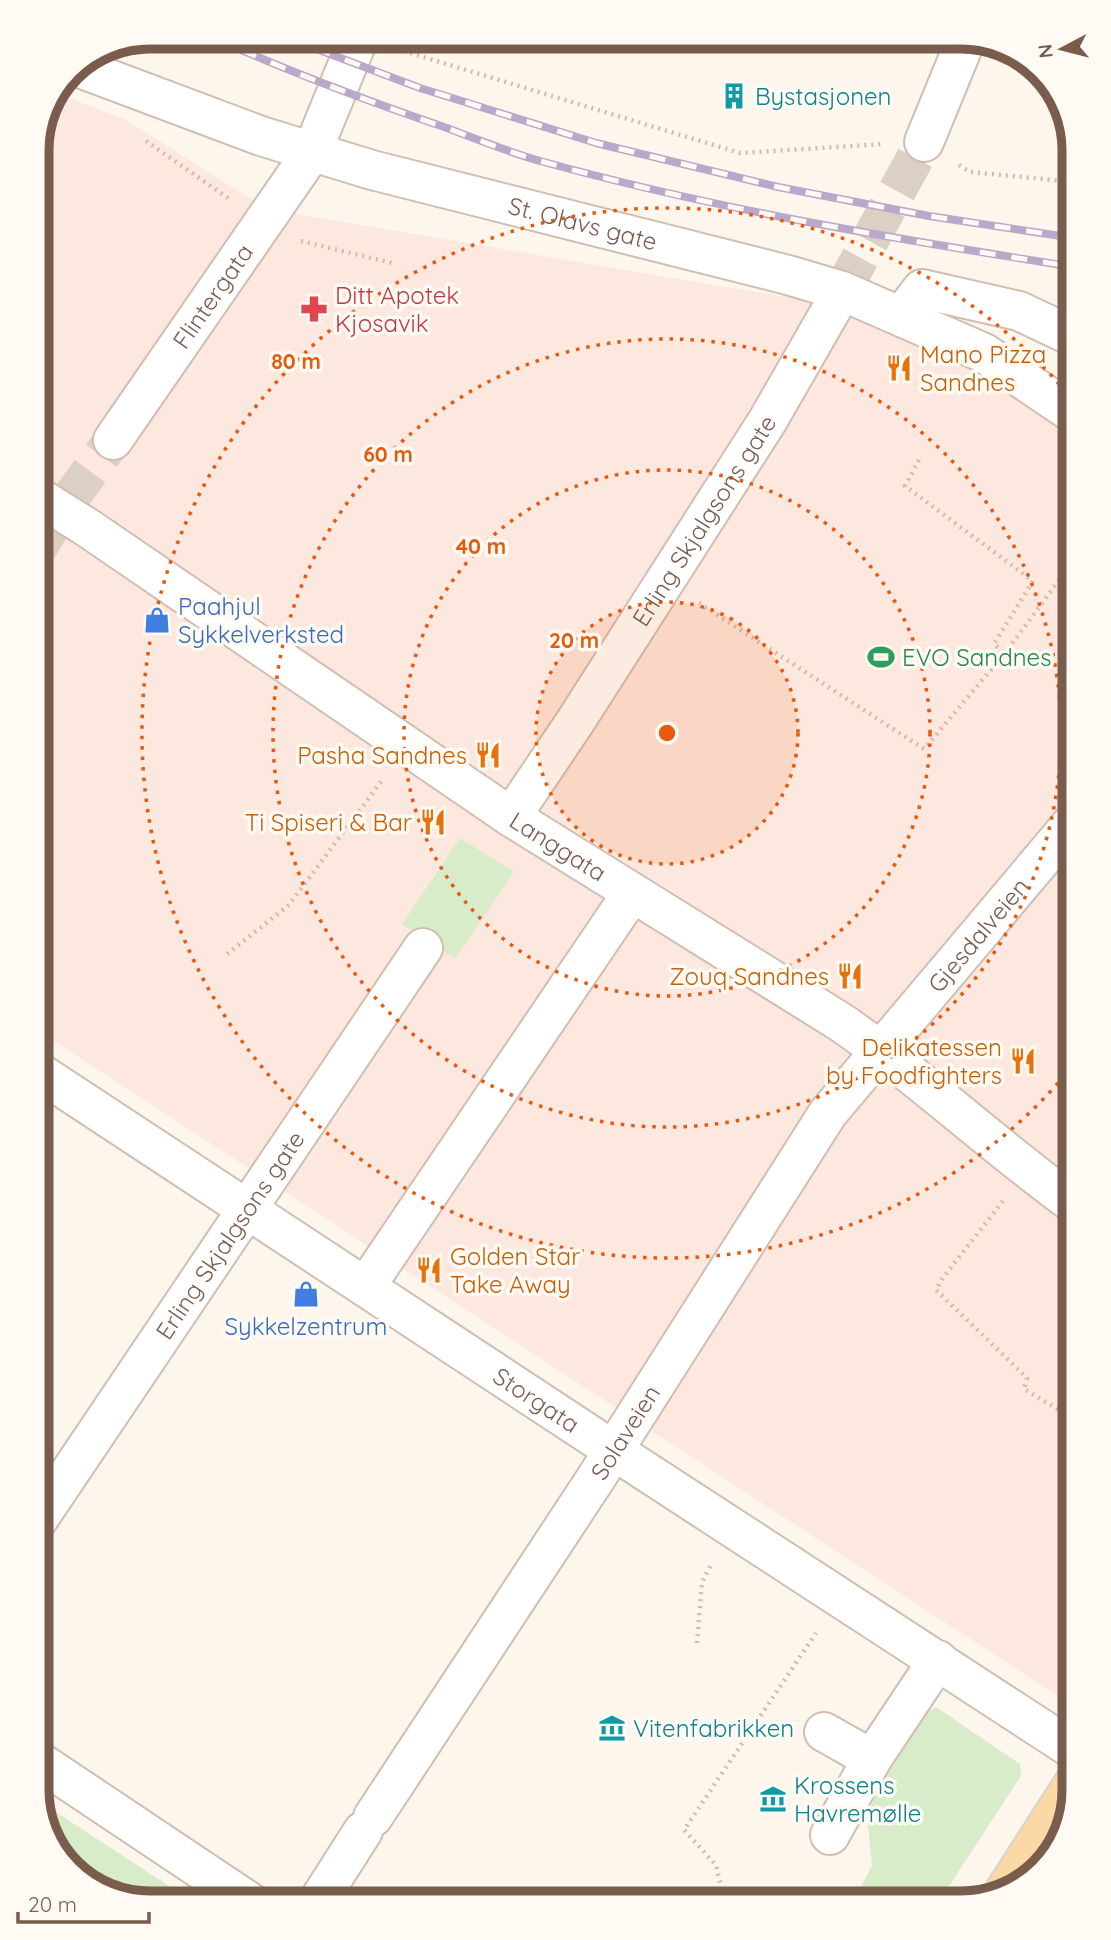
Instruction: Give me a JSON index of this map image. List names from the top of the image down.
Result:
{
  "streets": {
    "street": [
      "St. Olavs gate",
      "Flintergata",
      "Erling Skjalgsons gate",
      "Langgata",
      "Gjesdalveien",
      "Storgata",
      "Solaveien"
    ]
  },
  "crossings": [
    ["St. Olavs gate", "Flintergata"],
    ["St. Olavs gate", "Erling Skjalgsons gate"],
    ["Erling Skjalgsons gate", "Langgata"],
    ["Erling Skjalgsons gate", "Storgata"],
    ["Langgata", "Gjesdalveien"],
    ["Langgata", "Solaveien"],
    ["Gjesdalveien", "Solaveien"],
    ["Storgata", "Solaveien"]
  ],
  "places": {
    "building": ["Bystasjonen"],
    "pharmacy": ["Ditt Apotek Kjosavik"],
    "restaurant": [
      "Mano Pizza Sandnes",
      "Pasha Sandnes",
      "Ti Spiseri & Bar",
      "Zouq Sandnes",
      "Delikatessen by Foodfighters",
      "Golden Star Take Away"
    ],
    "shop": ["Paahjul Sykkelverksted", "Sykkelzentrum"],
    "sports": ["EVO Sandnes"],
    "museum": ["Vitenfabrikken", "Krossens Havremølle"]
  },
  "scale_bar": "20 m",
  "north": "left",
  "rings": [
    "80 m",
    "60 m",
    "40 m",
    "20 m"
  ]
}
